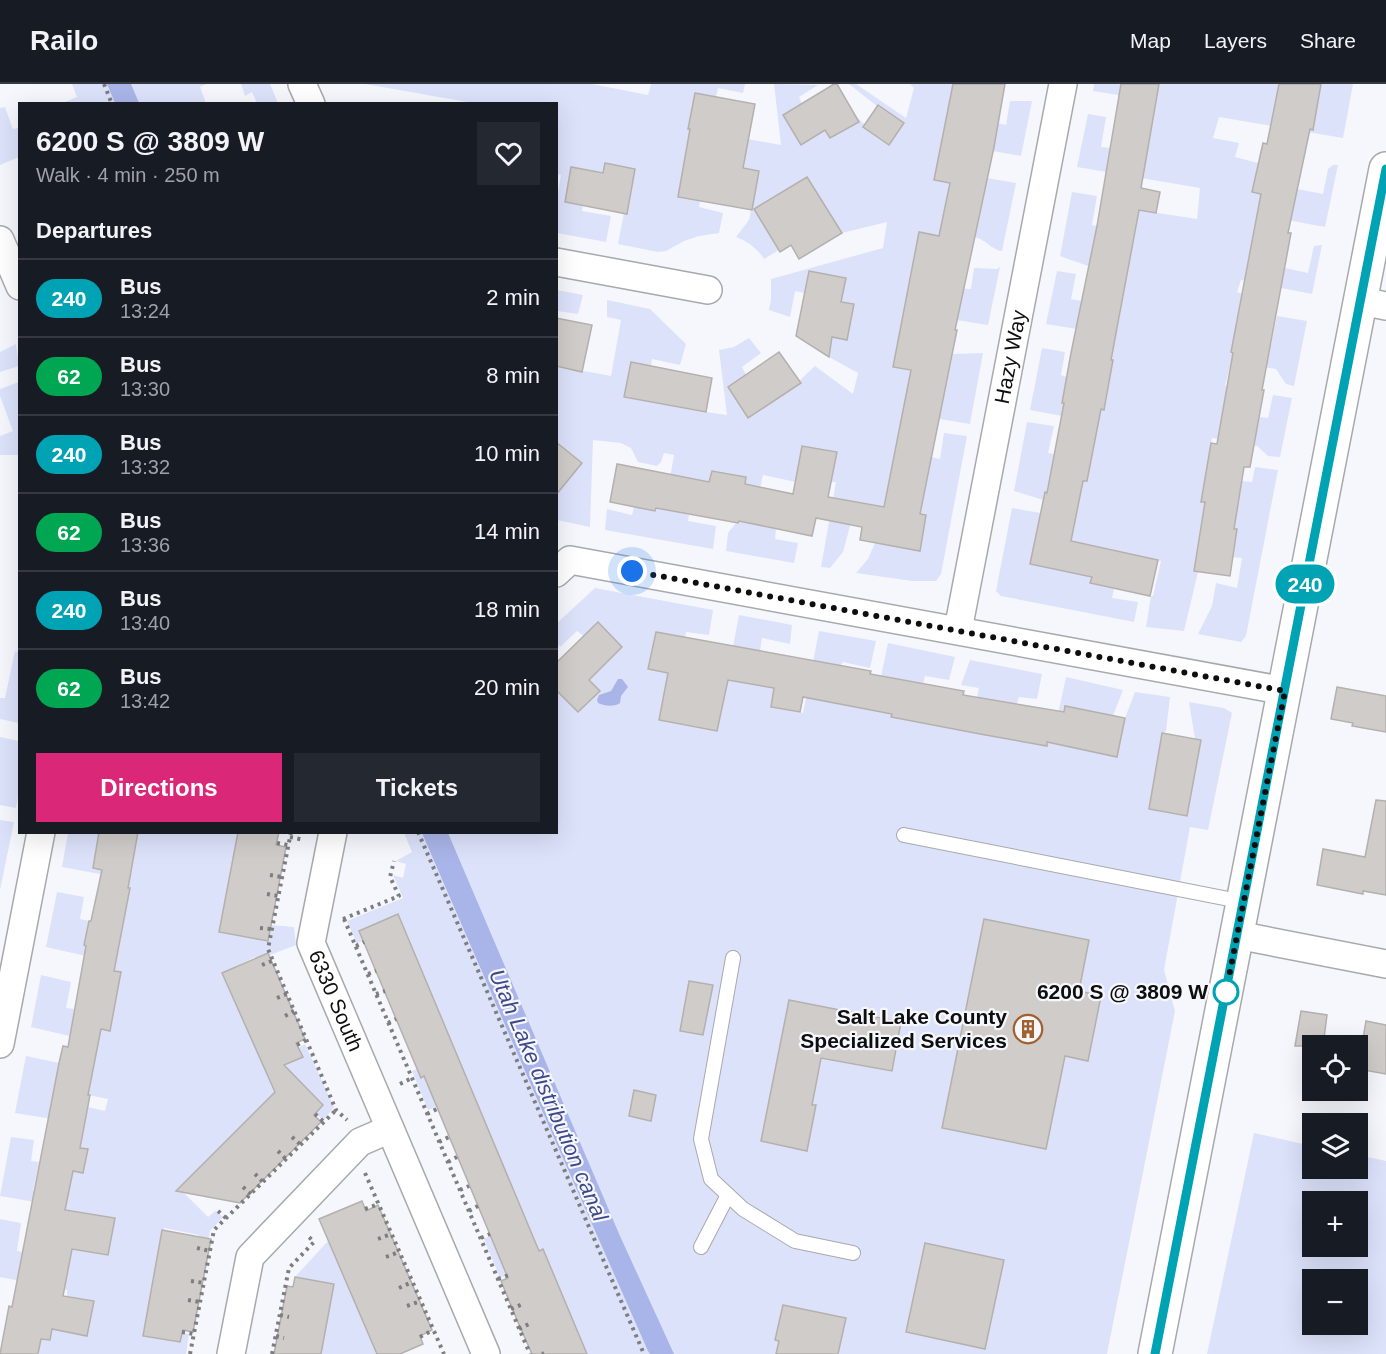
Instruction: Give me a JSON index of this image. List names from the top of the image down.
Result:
{
  "streets": {
    "street": ["Hazy Way", "6330 South"]
  },
  "water": ["Utah Lake distribution canal"],
  "places": {
    "other": ["6200 S @ 3809 W"],
    "building": ["Salt Lake County Specialized Services"]
  },
  "lines": ["bus line 240"],
  "page": {
    "header": "Railo",
    "nav": ["Map", "Layers", "Share"],
    "on_map": "240",
    "heading": [
      ["6200 S @ 3809 W", "Walk · 4 min · 250 m"],
      "Departures"
    ],
    "list": [
      {
        "mark": "240",
        "name": "Bus",
        "note": "13:24",
        "value": "2 min"
      },
      {
        "mark": "62",
        "name": "Bus",
        "note": "13:30",
        "value": "8 min"
      },
      {
        "mark": "240",
        "name": "Bus",
        "note": "13:32",
        "value": "10 min"
      },
      {
        "mark": "62",
        "name": "Bus",
        "note": "13:36",
        "value": "14 min"
      },
      {
        "mark": "240",
        "name": "Bus",
        "note": "13:40",
        "value": "18 min"
      },
      {
        "mark": "62",
        "name": "Bus",
        "note": "13:42",
        "value": "20 min"
      }
    ],
    "buttons": ["Directions", "Tickets"],
    "map_buttons": ["+", "−"]
  }
}
